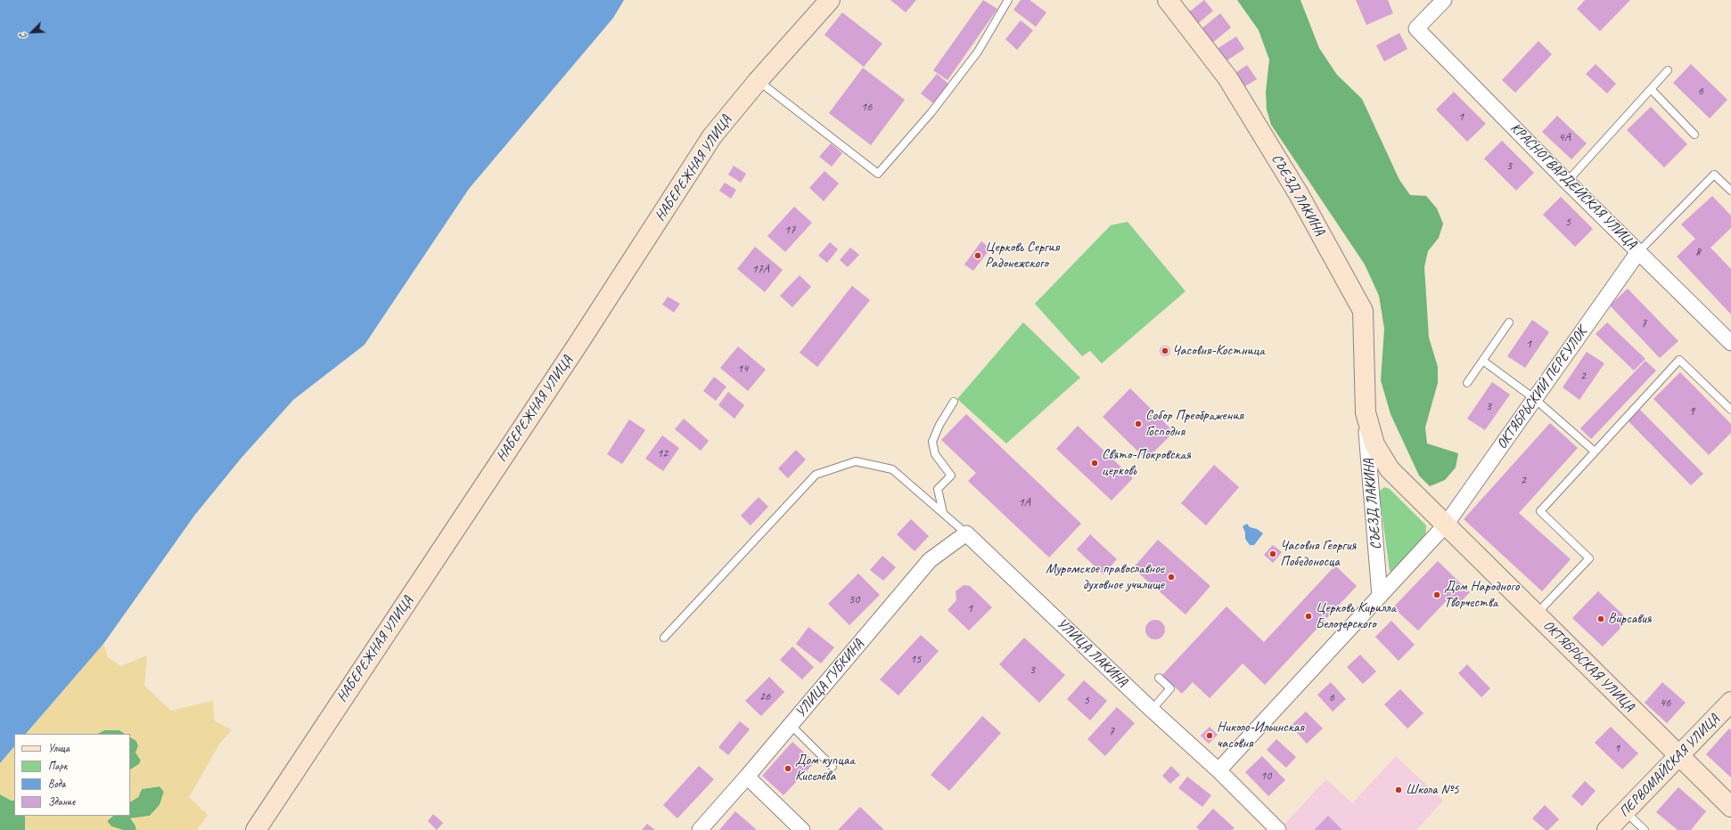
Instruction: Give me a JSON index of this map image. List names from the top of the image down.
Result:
{
  "streets": {
    "street": [
      "НАБЕРЕЖНАЯ УЛИЦА",
      "КРАСНОГВАРДЕЙСКАЯ УЛИЦА",
      "СЪЕЗД ЛАКИНА",
      "ОКТЯБРЬСКИЙ ПЕРЕУЛОК",
      "УЛИЦА ЛАКИНА",
      "ОКТЯБРЬСКАЯ УЛИЦА",
      "УЛИЦА ГУБКИНА",
      "ПЕРВОМАЙСКАЯ УЛИЦА"
    ]
  },
  "crossings": [
    ["КРАСНОГВАРДЕЙСКАЯ УЛИЦА", "ОКТЯБРЬСКИЙ ПЕРЕУЛОК"],
    ["СЪЕЗД ЛАКИНА", "ОКТЯБРЬСКИЙ ПЕРЕУЛОК"],
    ["СЪЕЗД ЛАКИНА", "ОКТЯБРЬСКАЯ УЛИЦА"],
    ["ОКТЯБРЬСКИЙ ПЕРЕУЛОК", "ОКТЯБРЬСКАЯ УЛИЦА"],
    ["УЛИЦА ЛАКИНА", "УЛИЦА ГУБКИНА"],
    ["ОКТЯБРЬСКАЯ УЛИЦА", "ПЕРВОМАЙСКАЯ УЛИЦА"]
  ],
  "places": [
    "Церковь Сергия Радонежского",
    "Часовня-Костница",
    "Собор Преображения Господня",
    "Свято-Покровская церковь",
    "Часовня Георгия Победоносца",
    "Муромское православное духовное училище",
    "Дом Народного Творчества",
    "Церковь Кирилла Белозерского",
    "Вирсавия",
    "Николо-Ильинская часовня",
    "Дом купцаа Киселёва",
    "Школа №5"
  ],
  "house_numbers": [
    "6",
    "16",
    "1",
    "4А",
    "3",
    "5",
    "17",
    "8",
    "17А",
    "7",
    "1",
    "14",
    "2",
    "3",
    "9",
    "12",
    "2",
    "1А",
    "30",
    "1",
    "15",
    "3",
    "26",
    "6",
    "5",
    "46",
    "7",
    "1",
    "10"
  ],
  "legend": [
    "Улица",
    "Парк",
    "Вода",
    "Здание"
  ],
  "north": "bottom left"
}
